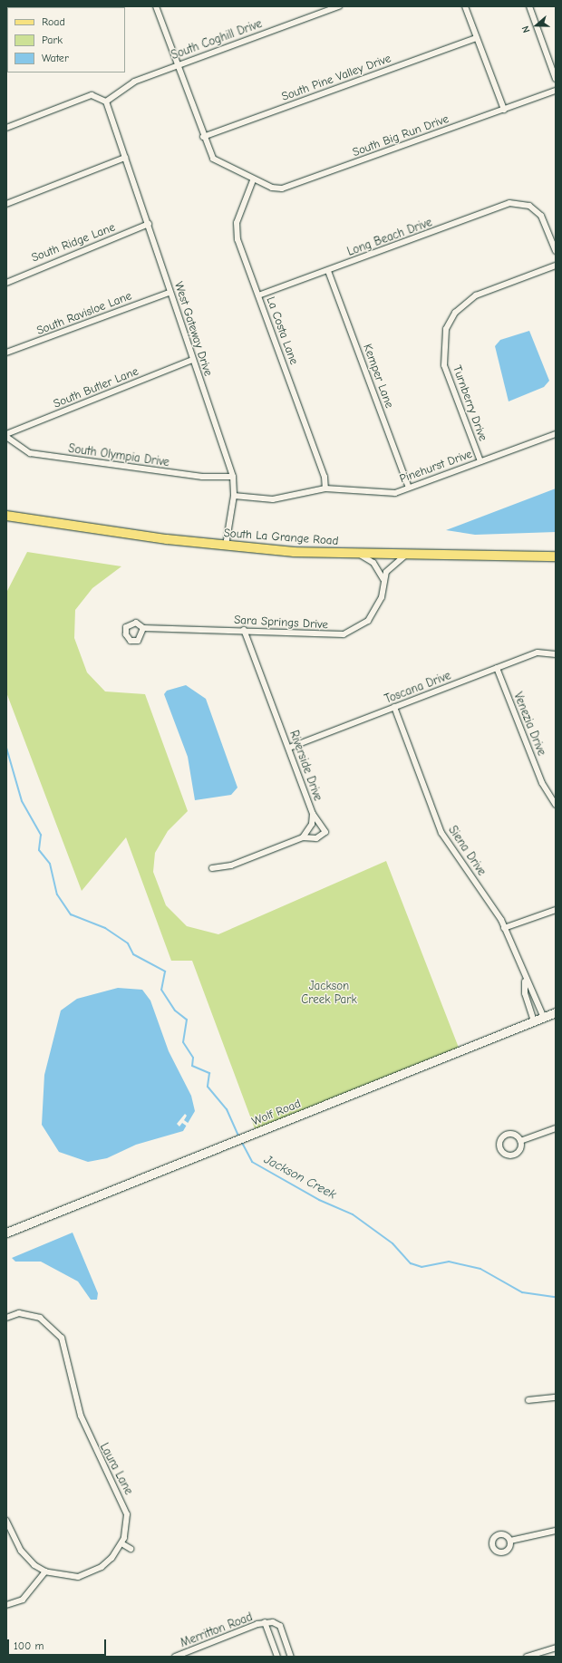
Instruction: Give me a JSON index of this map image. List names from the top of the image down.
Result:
{
  "streets": {
    "main road": ["South La Grange Road", "Wolf Road"],
    "street": [
      "South Coghill Drive",
      "South Pine Valley Drive",
      "South Big Run Drive",
      "Long Beach Drive",
      "South Ridge Lane",
      "South Ravisloe Lane",
      "West Gateway Drive",
      "La Costa Lane",
      "Kemper Lane",
      "South Butler Lane",
      "Turnberry Drive",
      "South Olympia Drive",
      "Pinehurst Drive",
      "Sara Springs Drive",
      "Toscana Drive",
      "Venezia Drive",
      "Riverside Drive",
      "Siena Drive",
      "Laura Lane",
      "Merritton Road"
    ]
  },
  "crossings": [
    ["South Coghill Drive", "South Big Run Drive"],
    ["South Coghill Drive", "West Gateway Drive"],
    ["South Pine Valley Drive", "South Big Run Drive"],
    ["South Big Run Drive", "La Costa Lane"],
    ["Long Beach Drive", "La Costa Lane"],
    ["Long Beach Drive", "Kemper Lane"],
    ["South Ridge Lane", "West Gateway Drive"],
    ["South Ravisloe Lane", "West Gateway Drive"],
    ["West Gateway Drive", "South Butler Lane"],
    ["West Gateway Drive", "South Olympia Drive"],
    ["West Gateway Drive", "Pinehurst Drive"],
    ["West Gateway Drive", "South La Grange Road"],
    ["La Costa Lane", "Pinehurst Drive"],
    ["Kemper Lane", "Pinehurst Drive"],
    ["Turnberry Drive", "Pinehurst Drive"],
    ["South La Grange Road", "Sara Springs Drive"],
    ["Sara Springs Drive", "Riverside Drive"],
    ["Toscana Drive", "Venezia Drive"],
    ["Toscana Drive", "Riverside Drive"],
    ["Toscana Drive", "Siena Drive"],
    ["Siena Drive", "Wolf Road"]
  ],
  "water": ["Jackson Creek"],
  "parks": ["Jackson Creek Park"],
  "legend": ["Road", "Park", "Water"],
  "scale_bar": "100 m",
  "north": "left"
}
